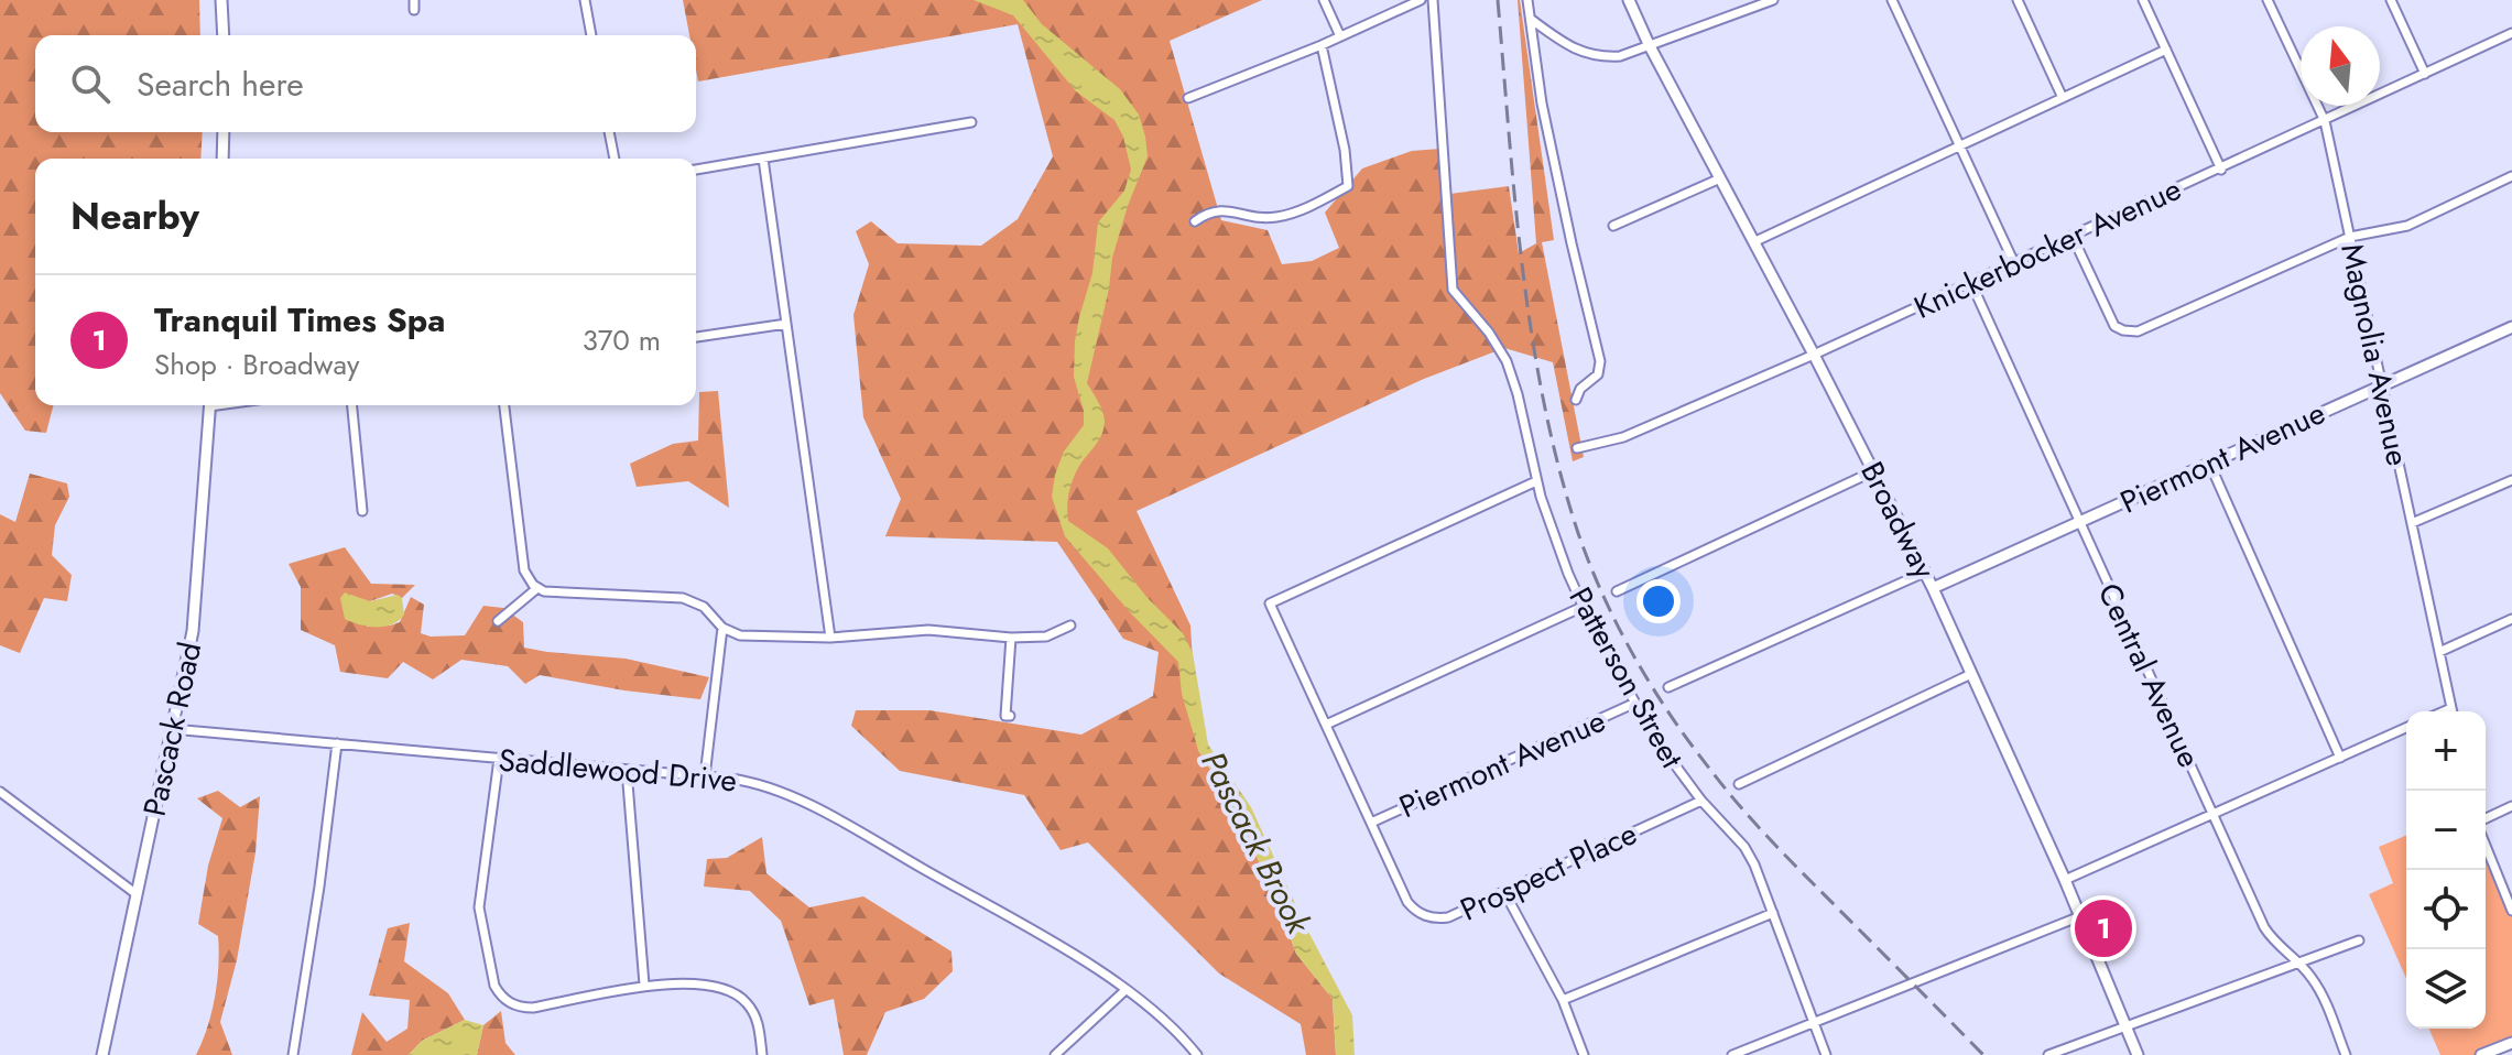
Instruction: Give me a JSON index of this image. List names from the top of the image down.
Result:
{
  "streets": {
    "street": [
      "Knickerbocker Avenue",
      "Magnolia Avenue",
      "Piermont Avenue",
      "Broadway",
      "Central Avenue",
      "Patterson Street",
      "Pascack Road",
      "Saddlewood Drive",
      "Prospect Place"
    ]
  },
  "crossings": [
    ["Knickerbocker Avenue", "Magnolia Avenue"],
    ["Knickerbocker Avenue", "Broadway"],
    ["Knickerbocker Avenue", "Central Avenue"],
    ["Magnolia Avenue", "Piermont Avenue"],
    ["Piermont Avenue", "Broadway"],
    ["Piermont Avenue", "Central Avenue"],
    ["Piermont Avenue", "Patterson Street"],
    ["Piermont Avenue", "Prospect Place"],
    ["Patterson Street", "Prospect Place"],
    ["Pascack Road", "Saddlewood Drive"]
  ],
  "water": ["Pascack Brook"],
  "north": "top",
  "page": {
    "search": "Search here",
    "heading": "Nearby",
    "list": [
      {
        "mark": "1",
        "name": "Tranquil Times Spa",
        "note": "Shop · Broadway",
        "value": "370 m"
      }
    ],
    "map_buttons": ["+", "−"],
    "pins": "1"
  }
}
